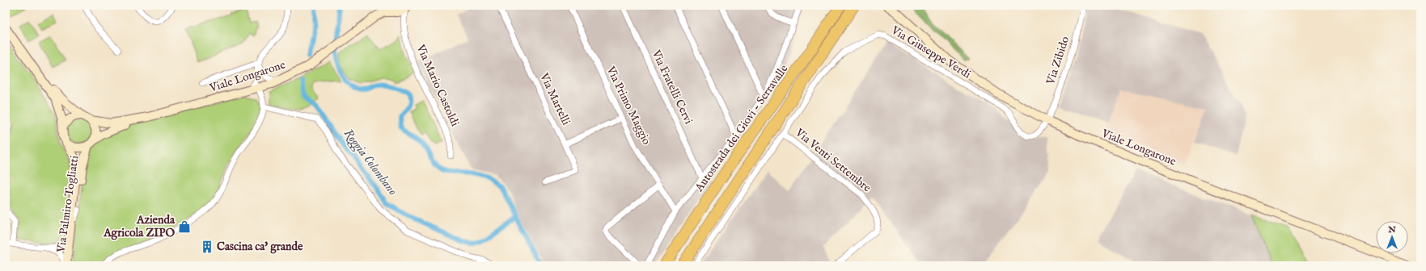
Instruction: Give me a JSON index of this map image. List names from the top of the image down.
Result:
{
  "streets": {
    "highway": ["Autostrada dei Giovi - Serravalle"],
    "main road": ["Viale Longarone", "Via Palmiro Togliatti"],
    "street": [
      "Via Giuseppe Verdi",
      "Via Zibido",
      "Via Mario Castoldi",
      "Via Fratelli Cervi",
      "Via Martelli",
      "Via Primo Maggio",
      "Via Venti Settembre"
    ]
  },
  "crossings": [
    ["Via Giuseppe Verdi", "Via Zibido"],
    ["Via Giuseppe Verdi", "Viale Longarone"],
    ["Via Giuseppe Verdi", "Via Venti Settembre"],
    ["Via Zibido", "Viale Longarone"],
    ["Viale Longarone", "Via Mario Castoldi"],
    ["Viale Longarone", "Via Palmiro Togliatti"]
  ],
  "water": ["Roggia Colombano"],
  "places": {
    "shop": ["Azienda Agricola ZIPO"],
    "building": ["Cascina ca' grande"]
  },
  "north": "top"
}
